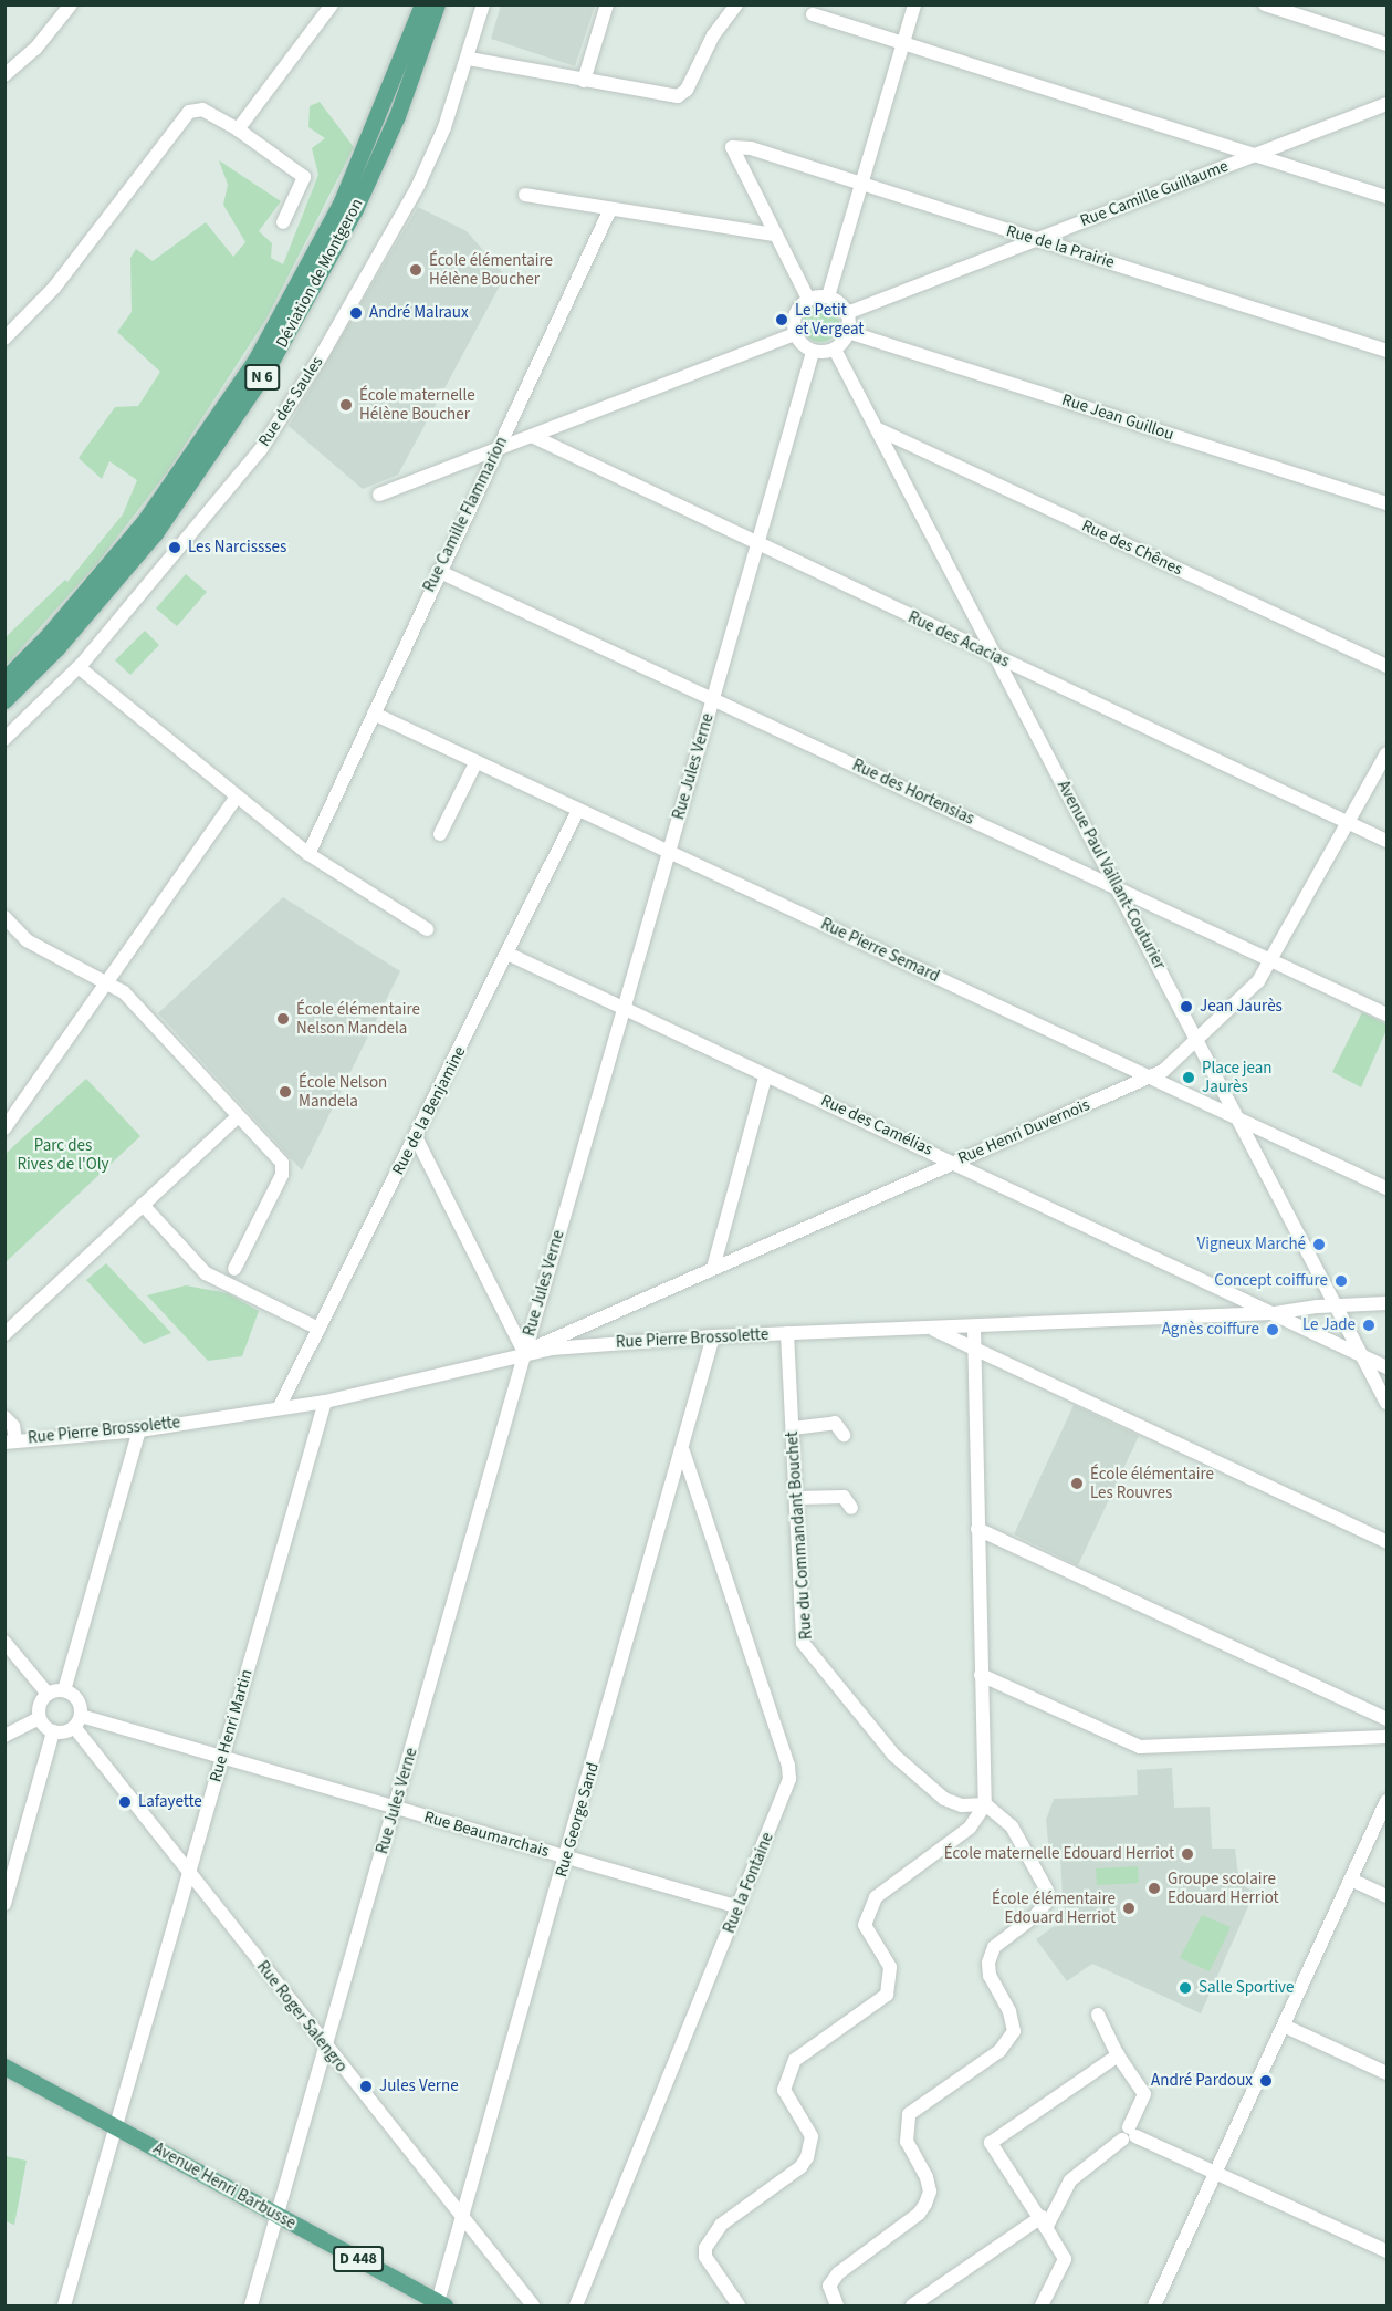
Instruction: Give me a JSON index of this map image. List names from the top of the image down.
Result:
{
  "streets": {
    "main road": [
      "Déviation de Montgeron",
      "N 6",
      "Avenue Henri Barbusse",
      "D 448"
    ],
    "street": [
      "Rue Camille Guillaume",
      "Rue de la Prairie",
      "Rue des Saules",
      "Rue Jean Guillou",
      "Rue Camille Flammarion",
      "Rue des Chênes",
      "Rue des Acacias",
      "Rue Jules Verne",
      "Rue des Hortensias",
      "Avenue Paul Vaillant-Couturier",
      "Rue Pierre Semard",
      "Rue de la Benjamine",
      "Rue des Camélias",
      "Rue Henri Duvernois",
      "Rue Pierre Brossolette",
      "Rue du Commandant Bouchet",
      "Rue Henri Martin",
      "Rue George Sand",
      "Rue Beaumarchais",
      "Rue la Fontaine",
      "Rue Roger Salengro"
    ]
  },
  "crossings": [
    ["Rue Camille Guillaume", "Rue de la Prairie"],
    ["Rue Camille Guillaume", "Rue Jean Guillou"],
    ["Rue Camille Guillaume", "Rue Jules Verne"],
    ["Rue Camille Guillaume", "Avenue Paul Vaillant-Couturier"],
    ["Rue Jean Guillou", "Rue Jules Verne"],
    ["Rue Jean Guillou", "Avenue Paul Vaillant-Couturier"],
    ["Rue Camille Flammarion", "Rue des Hortensias"],
    ["Rue Camille Flammarion", "Rue Pierre Semard"],
    ["Rue des Chênes", "Avenue Paul Vaillant-Couturier"],
    ["Rue des Acacias", "Rue Jules Verne"],
    ["Rue des Acacias", "Avenue Paul Vaillant-Couturier"],
    ["Rue des Acacias", "Rue Henri Duvernois"],
    ["Rue Jules Verne", "Rue des Hortensias"],
    ["Rue Jules Verne", "Avenue Paul Vaillant-Couturier"],
    ["Rue Jules Verne", "Rue Pierre Semard"],
    ["Rue Jules Verne", "Rue des Camélias"],
    ["Rue Jules Verne", "Rue Henri Duvernois"],
    ["Rue Jules Verne", "Rue Pierre Brossolette"],
    ["Rue Jules Verne", "Rue Beaumarchais"],
    ["Rue Jules Verne", "Rue Roger Salengro"],
    ["Rue Jules Verne", "Avenue Henri Barbusse"],
    ["Rue des Hortensias", "Avenue Paul Vaillant-Couturier"],
    ["Rue des Hortensias", "Rue Henri Duvernois"],
    ["Avenue Paul Vaillant-Couturier", "Rue Pierre Semard"],
    ["Avenue Paul Vaillant-Couturier", "Rue des Camélias"],
    ["Avenue Paul Vaillant-Couturier", "Rue Henri Duvernois"],
    ["Avenue Paul Vaillant-Couturier", "Rue Pierre Brossolette"],
    ["Rue Pierre Semard", "Rue de la Benjamine"],
    ["Rue Pierre Semard", "Rue Henri Duvernois"],
    ["Rue de la Benjamine", "Rue des Camélias"],
    ["Rue de la Benjamine", "Rue Pierre Brossolette"],
    ["Rue des Camélias", "Rue Henri Duvernois"],
    ["Rue des Camélias", "Rue Pierre Brossolette"],
    ["Rue Henri Duvernois", "Rue Pierre Brossolette"],
    ["Rue Pierre Brossolette", "Rue du Commandant Bouchet"],
    ["Rue Pierre Brossolette", "Rue Henri Martin"],
    ["Rue Pierre Brossolette", "Rue George Sand"],
    ["Rue Henri Martin", "Rue Beaumarchais"],
    ["Rue Henri Martin", "Rue Roger Salengro"],
    ["Rue Henri Martin", "Avenue Henri Barbusse"],
    ["Rue George Sand", "Rue Beaumarchais"],
    ["Rue George Sand", "Rue la Fontaine"],
    ["Rue George Sand", "Rue Roger Salengro"],
    ["Rue George Sand", "Avenue Henri Barbusse"],
    ["Rue Beaumarchais", "Rue la Fontaine"],
    ["Rue Beaumarchais", "Rue Roger Salengro"]
  ],
  "parks": ["Parc des Rives de l'Oly"],
  "places": [
    "École élémentaire Hélène Boucher",
    "André Malraux",
    "Le Petit et Vergeat",
    "École maternelle Hélène Boucher",
    "Les Narcissses",
    "Jean Jaurès",
    "École élémentaire Nelson Mandela",
    "Place jean Jaurès",
    "École Nelson Mandela",
    "Vigneux Marché",
    "Concept coiffure",
    "Le Jade",
    "Agnès coiffure",
    "École élémentaire Les Rouvres",
    "Lafayette",
    "École maternelle Edouard Herriot",
    "Groupe scolaire Edouard Herriot",
    "École élémentaire Edouard Herriot",
    "Salle Sportive",
    "André Pardoux",
    "Jules Verne"
  ]
}
